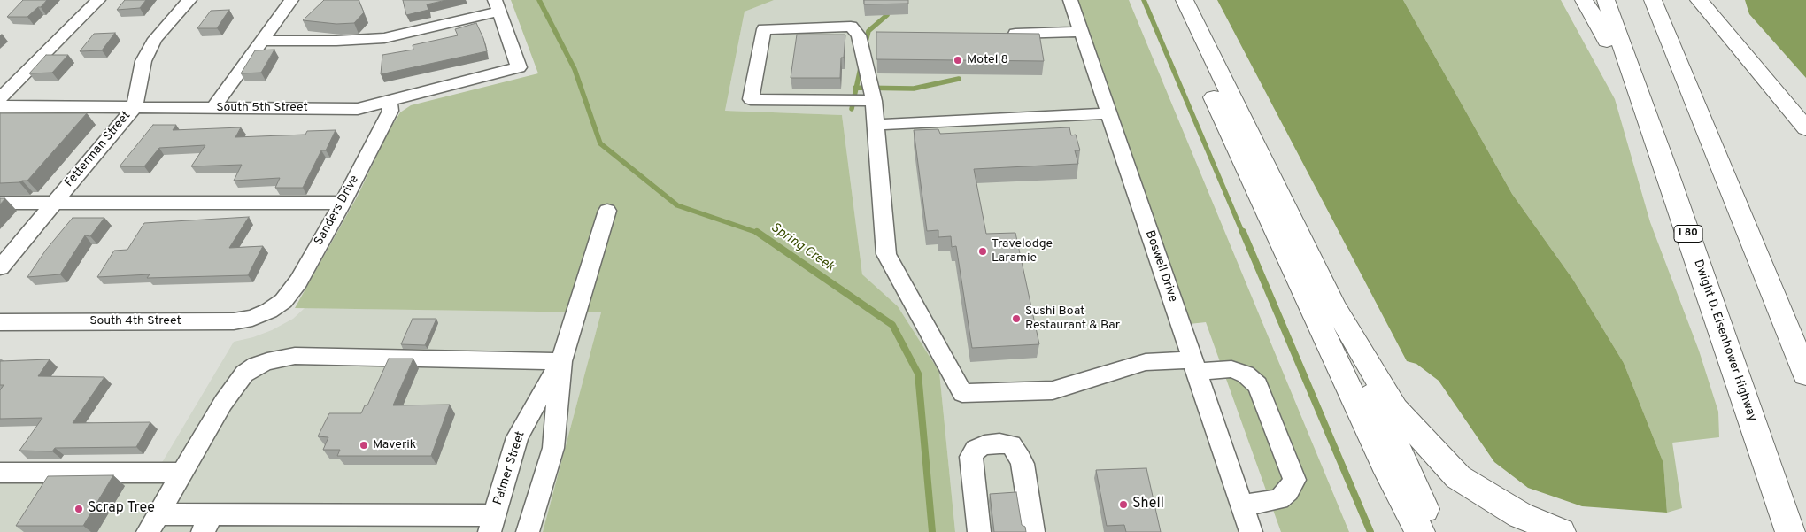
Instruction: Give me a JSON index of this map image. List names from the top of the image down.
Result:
{
  "streets": {
    "highway": ["I 80", "Dwight D. Eisenhower Highway"],
    "street": [
      "South 5th Street",
      "Fetterman Street",
      "Sanders Drive",
      "Boswell Drive",
      "South 4th Street",
      "Palmer Street"
    ]
  },
  "crossings": [
    ["South 5th Street", "Fetterman Street"],
    ["South 5th Street", "Sanders Drive"],
    ["Sanders Drive", "South 4th Street"]
  ],
  "water": ["Spring Creek"],
  "places": [
    "Motel 8",
    "Travelodge Laramie",
    "Sushi Boat Restaurant & Bar",
    "Maverik",
    "Shell",
    "Scrap Tree"
  ]
}
